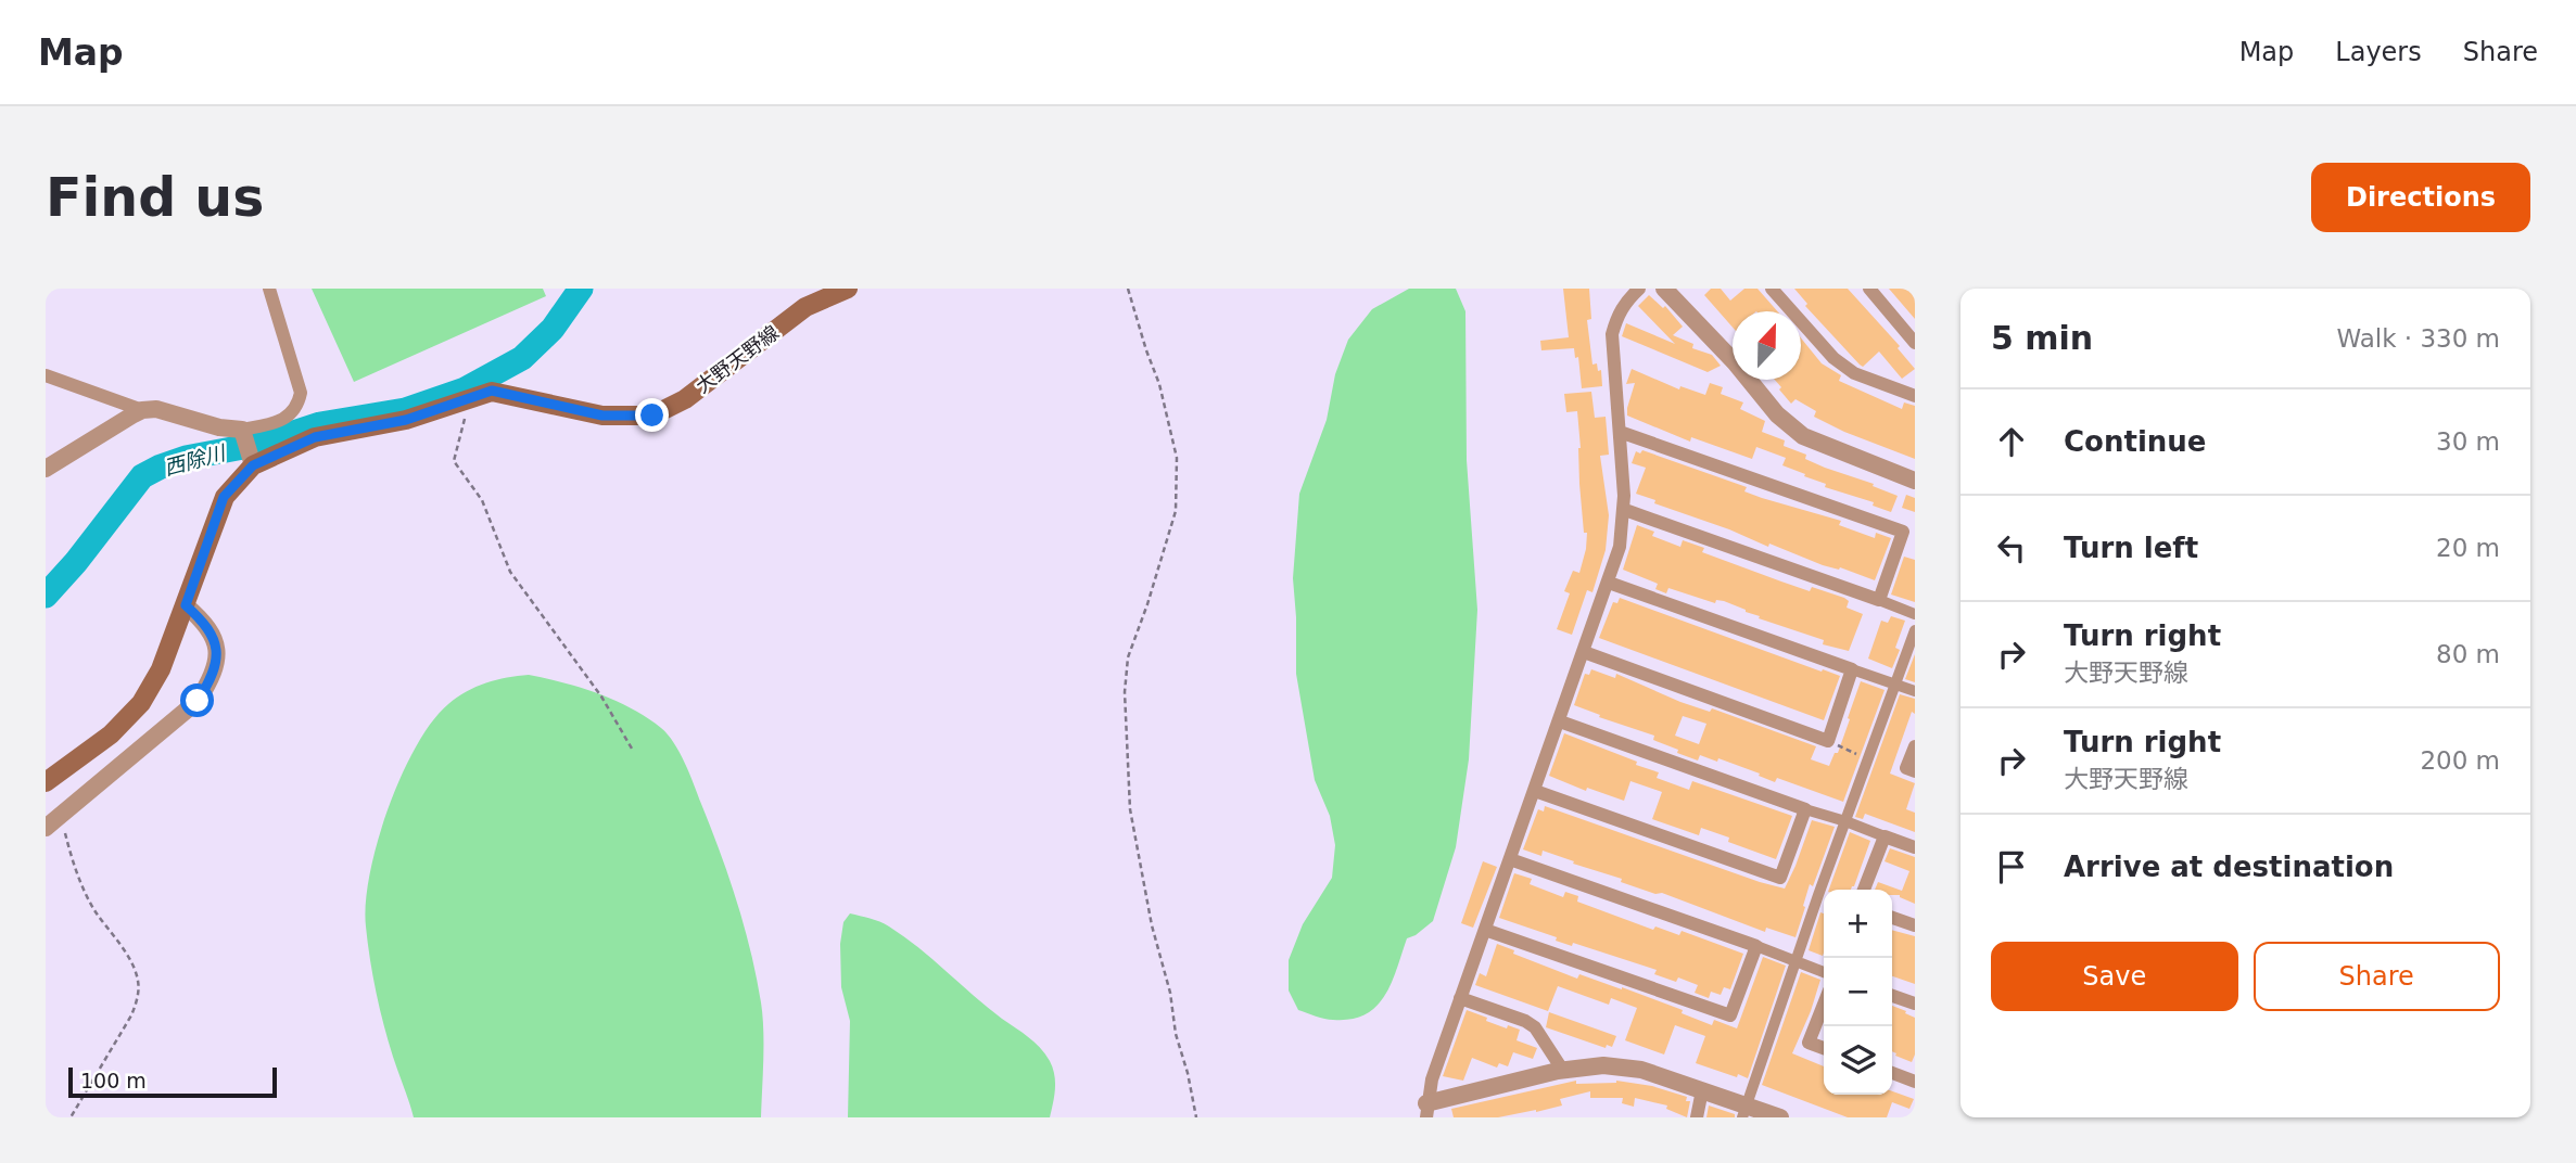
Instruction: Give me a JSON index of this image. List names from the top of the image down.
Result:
{
  "streets": {
    "main road": ["大野天野線"]
  },
  "water": ["西除川"],
  "scale_bar": "100 m",
  "north": "top",
  "page": {
    "header": "Map",
    "nav": ["Map", "Layers", "Share"],
    "buttons": [
      "Directions",
      ["Save", "Share"]
    ],
    "title": "Find us",
    "heading": ["5 min", "Walk · 330 m"],
    "list": [
      ["Continue", "30 m"],
      ["Turn left", "20 m"],
      ["Turn right", "大野天野線", "80 m"],
      ["Turn right", "大野天野線", "200 m"],
      "Arrive at destination"
    ],
    "map_buttons": ["+", "−"],
    "scale": "100 m"
  }
}
